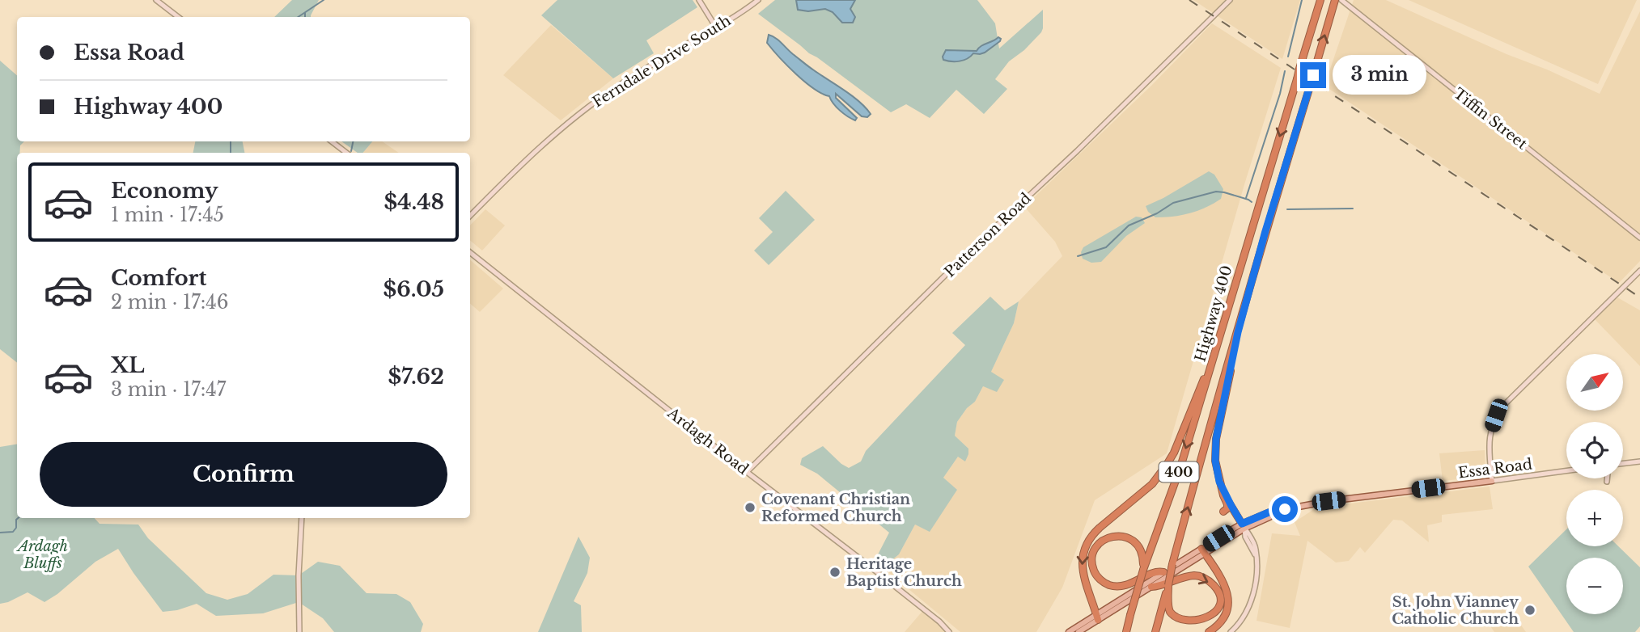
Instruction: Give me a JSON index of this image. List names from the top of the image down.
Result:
{
  "streets": {
    "highway": ["Highway 400", "400"],
    "main road": ["Essa Road"],
    "street": [
      "Ferndale Drive South",
      "Tiffin Street",
      "Patterson Road",
      "Ardagh Road"
    ]
  },
  "crossings": [
    ["Tiffin Street", "Highway 400"],
    ["Patterson Road", "Ardagh Road"]
  ],
  "parks": ["Ardagh Bluffs"],
  "places": ["Covenant Christian Reformed Church", "Heritage Baptist Church", "St. John Vianney Catholic Church"],
  "north": "top right",
  "page": {
    "banner": ["Essa Road", "Highway 400"],
    "bubble": "3 min",
    "list": [
      {
        "name": "Economy",
        "note": "1 min · 17:45",
        "value": "$4.48"
      },
      {
        "name": "Comfort",
        "note": "2 min · 17:46",
        "value": "$6.05"
      },
      {
        "name": "XL",
        "note": "3 min · 17:47",
        "value": "$7.62"
      }
    ],
    "map_buttons": ["+", "−"],
    "buttons": "Confirm"
  }
}
